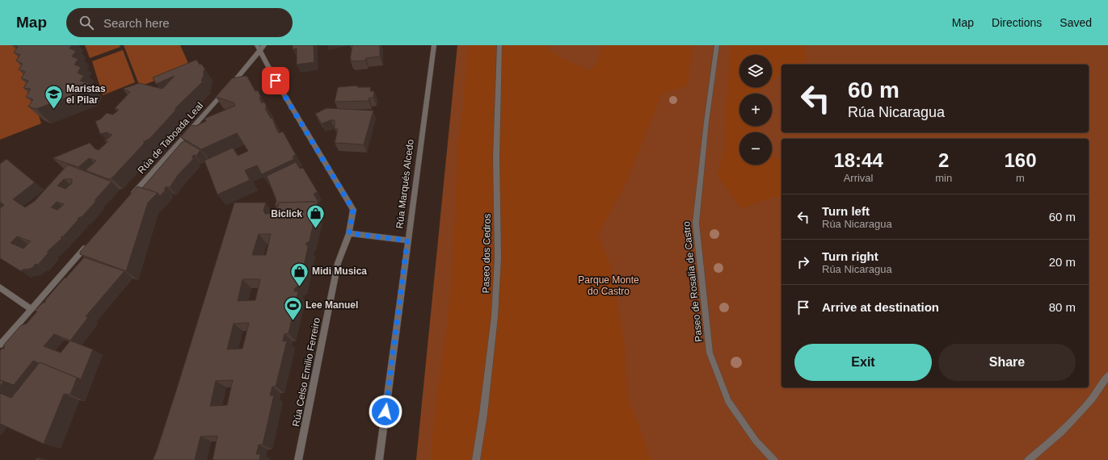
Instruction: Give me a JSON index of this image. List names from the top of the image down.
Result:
{
  "streets": {
    "street": [
      "Rúa de Taboada Leal",
      "Rúa Marqués Alcedo",
      "Paseo dos Cedros",
      "Paseo de Rosalía de Castro",
      "Rúa Celso Emilio Ferreiro"
    ]
  },
  "crossings": [
    ["Rúa de Taboada Leal", "Rúa Celso Emilio Ferreiro"]
  ],
  "parks": ["Parque Monte do Castro"],
  "places": {
    "school or university": ["Maristas el Pilar"],
    "shop": ["Biclick", "Midi Musica"],
    "sports": ["Lee Manuel"]
  },
  "page": {
    "header": "Map",
    "search": "Search here",
    "nav": ["Map", "Directions", "Saved"],
    "map_buttons": ["+", "−"],
    "turn": ["60 m", "Rúa Nicaragua"],
    "eta": [
      "18:44",
      "Arrival",
      "2",
      "min",
      "160",
      "m"
    ],
    "list": [
      {
        "name": "Turn left",
        "note": "Rúa Nicaragua",
        "value": "60 m"
      },
      {
        "name": "Turn right",
        "note": "Rúa Nicaragua",
        "value": "20 m"
      },
      {
        "name": "Arrive at destination",
        "value": "80 m"
      }
    ],
    "buttons": ["Exit", "Share"]
  }
}
